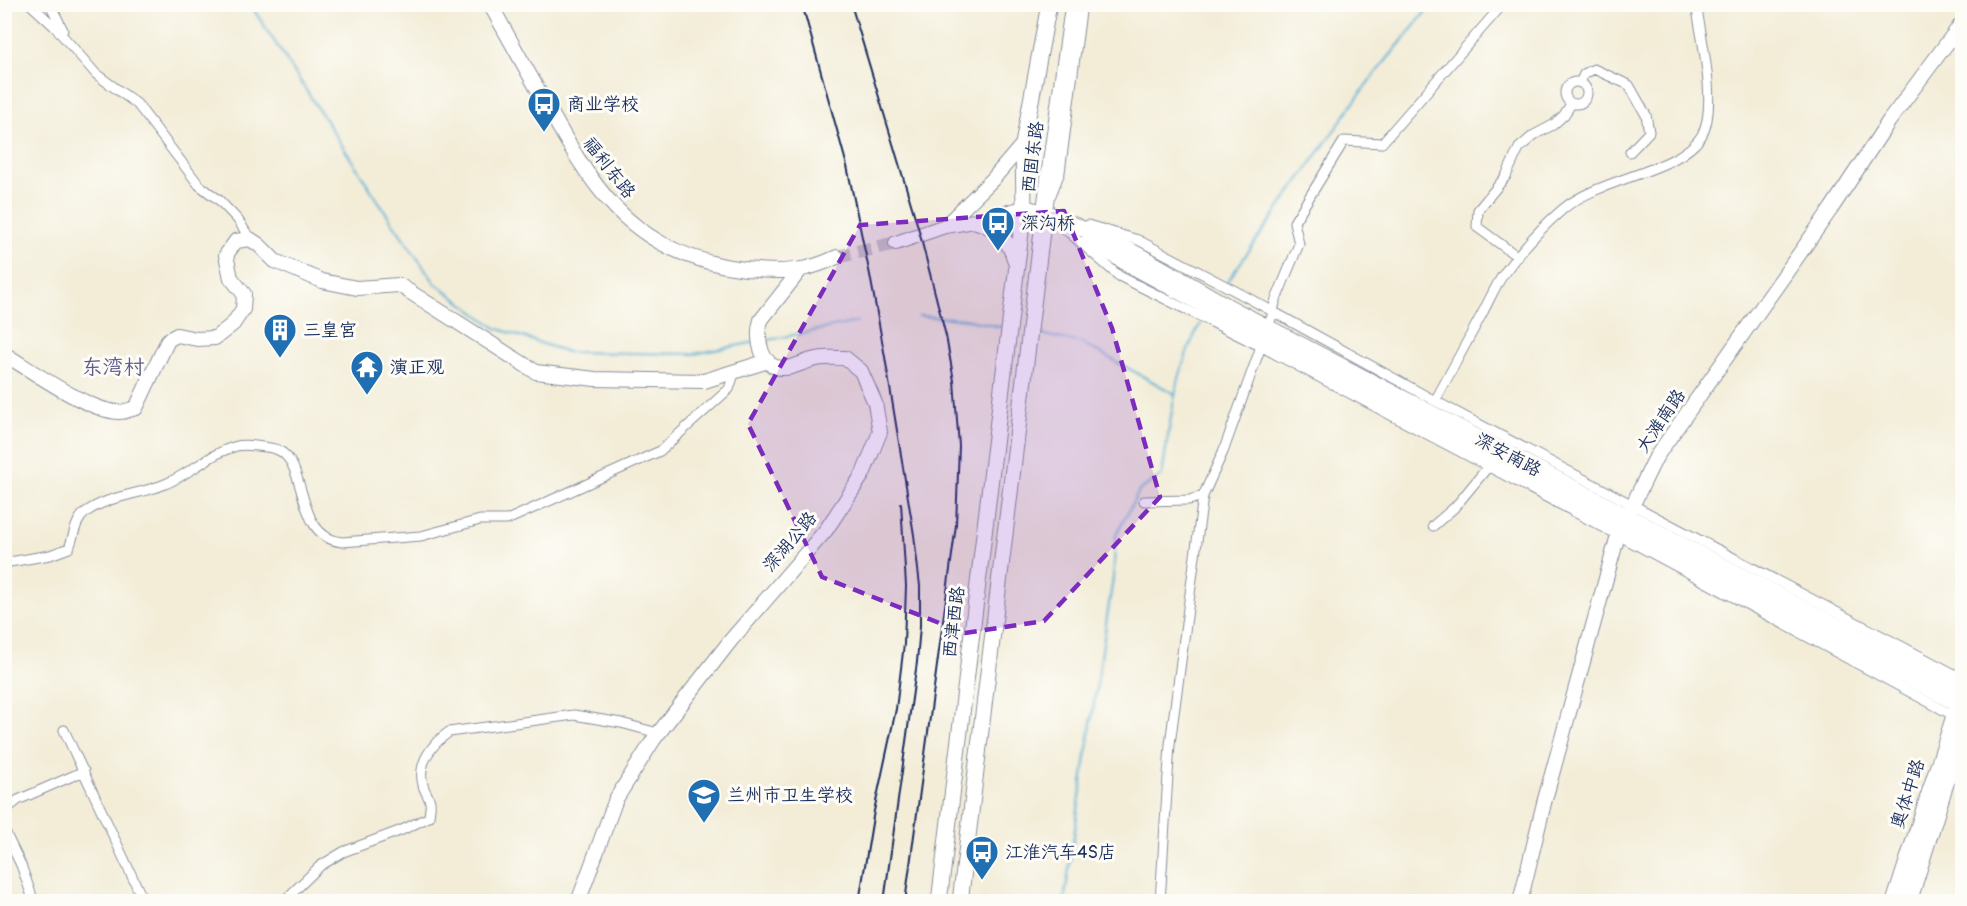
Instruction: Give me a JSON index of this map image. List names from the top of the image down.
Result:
{
  "streets": {
    "main road": [
      "西固东路",
      "福利东路",
      "大滩南路",
      "深安南路",
      "深湖公路",
      "西津西路",
      "奥体中路"
    ]
  },
  "crossings": [
    ["西固东路", "深安南路"],
    ["西固东路", "西津西路"],
    ["大滩南路", "深安南路"],
    ["深安南路", "奥体中路"]
  ],
  "districts": ["东湾村"],
  "places": {
    "bus stop": ["商业学校", "深沟桥", "江淮汽车4S店"],
    "building": ["三皇宫"],
    "temple": ["演正观"],
    "school or university": ["兰州市卫生学校"]
  }
}
